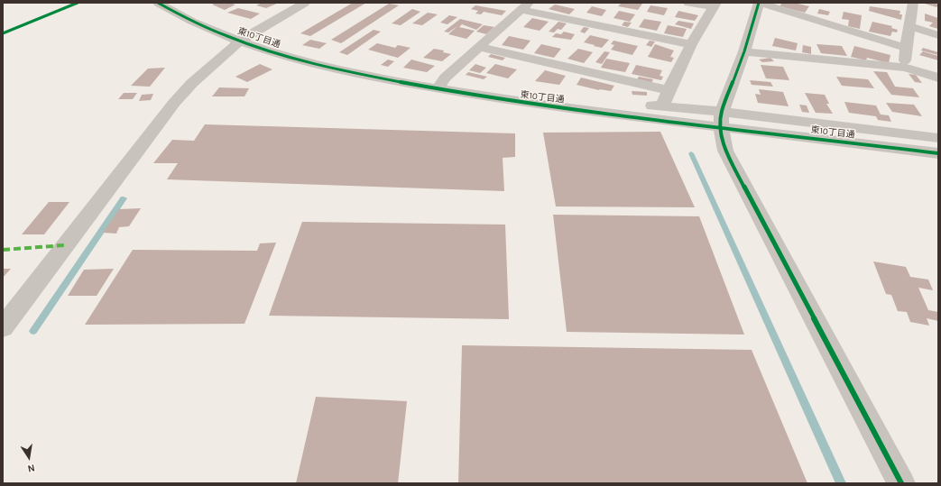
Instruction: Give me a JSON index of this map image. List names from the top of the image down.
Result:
{
  "streets": {
    "street": ["東10丁目通"]
  },
  "north": "bottom"
}
